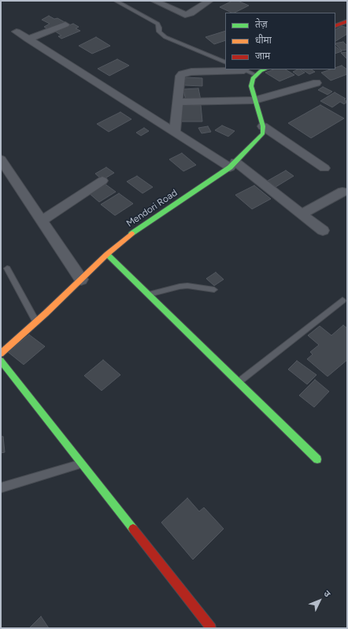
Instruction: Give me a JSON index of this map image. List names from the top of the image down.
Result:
{
  "streets": {
    "main road": ["Mendori Road"]
  },
  "legend": ["तेज़", "धीमा", "जाम"],
  "north": "top right"
}
